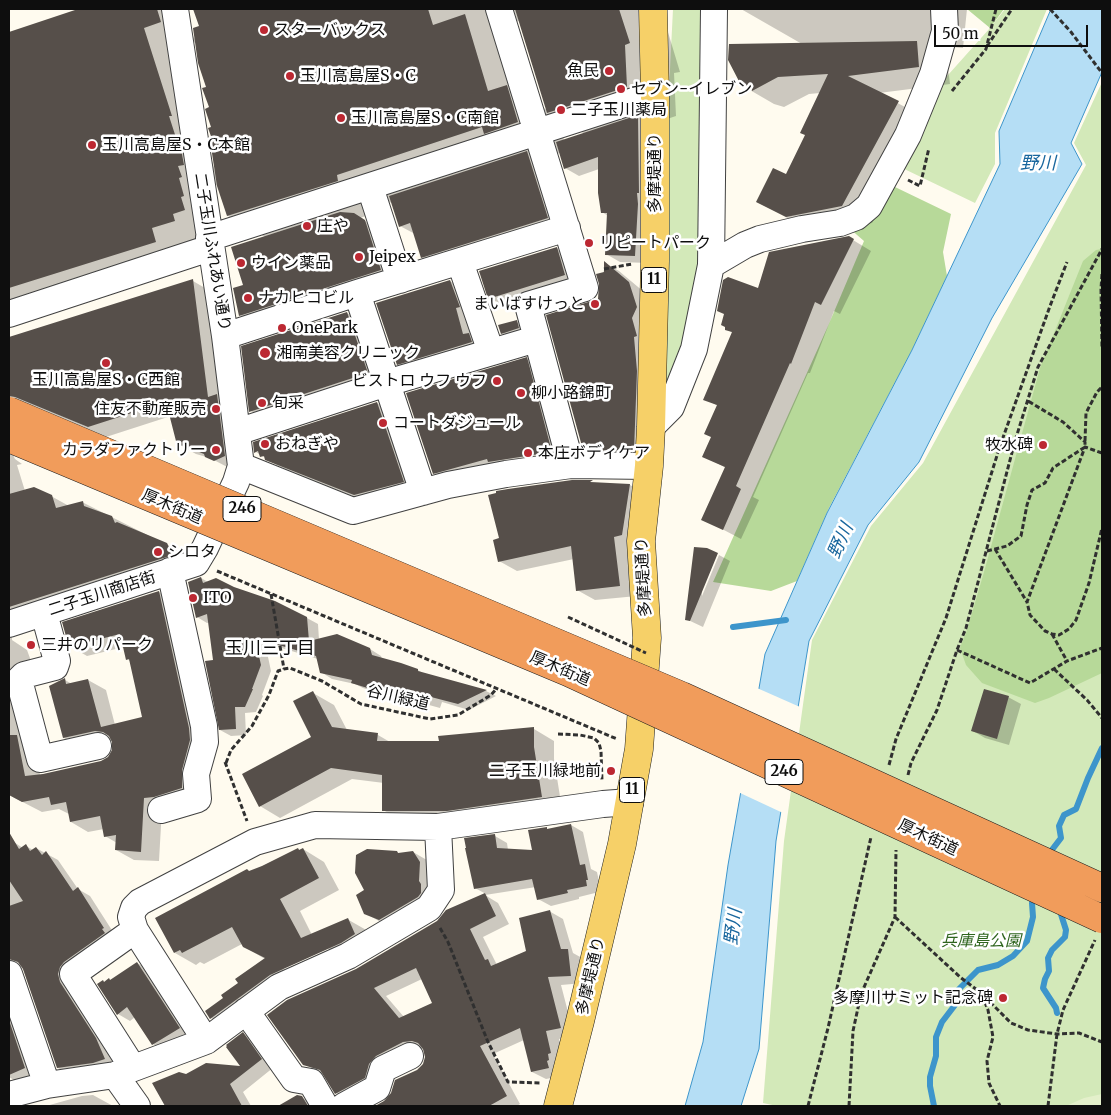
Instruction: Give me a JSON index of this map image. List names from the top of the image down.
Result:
{
  "streets": {
    "highway": ["厚木街道", "246"],
    "main road": ["多摩堤通り", "11"],
    "street": ["二子玉川ふれあい通り", "二子玉川商店街"],
    "path": ["谷川緑道"]
  },
  "districts": ["玉川三丁目"],
  "water": ["野川"],
  "parks": ["兵庫島公園"],
  "places": [
    "スターバックス",
    "魚民",
    "玉川高島屋S・C",
    "セブン-イレブン",
    "二子玉川薬局",
    "玉川高島屋S・C南館",
    "玉川高島屋S・C本館",
    "庄や",
    "リピートパーク",
    "Jeipex",
    "ウイン薬品",
    "ナカヒコビル",
    "まいばすけっと",
    "OnePark",
    "湘南美容クリニック",
    "玉川高島屋S・C西館",
    "ビストロ ウフ ウフ",
    "柳小路錦町",
    "旬采",
    "住友不動産販売",
    "コートダジュール",
    "おねぎや",
    "牧水碑",
    "カラダファクトリー",
    "本庄ボディケア",
    "シロタ",
    "ITO",
    "三井のリパーク",
    "二子玉川緑地前",
    "多摩川サミット記念碑"
  ],
  "scale_bar": "50 m"
}
